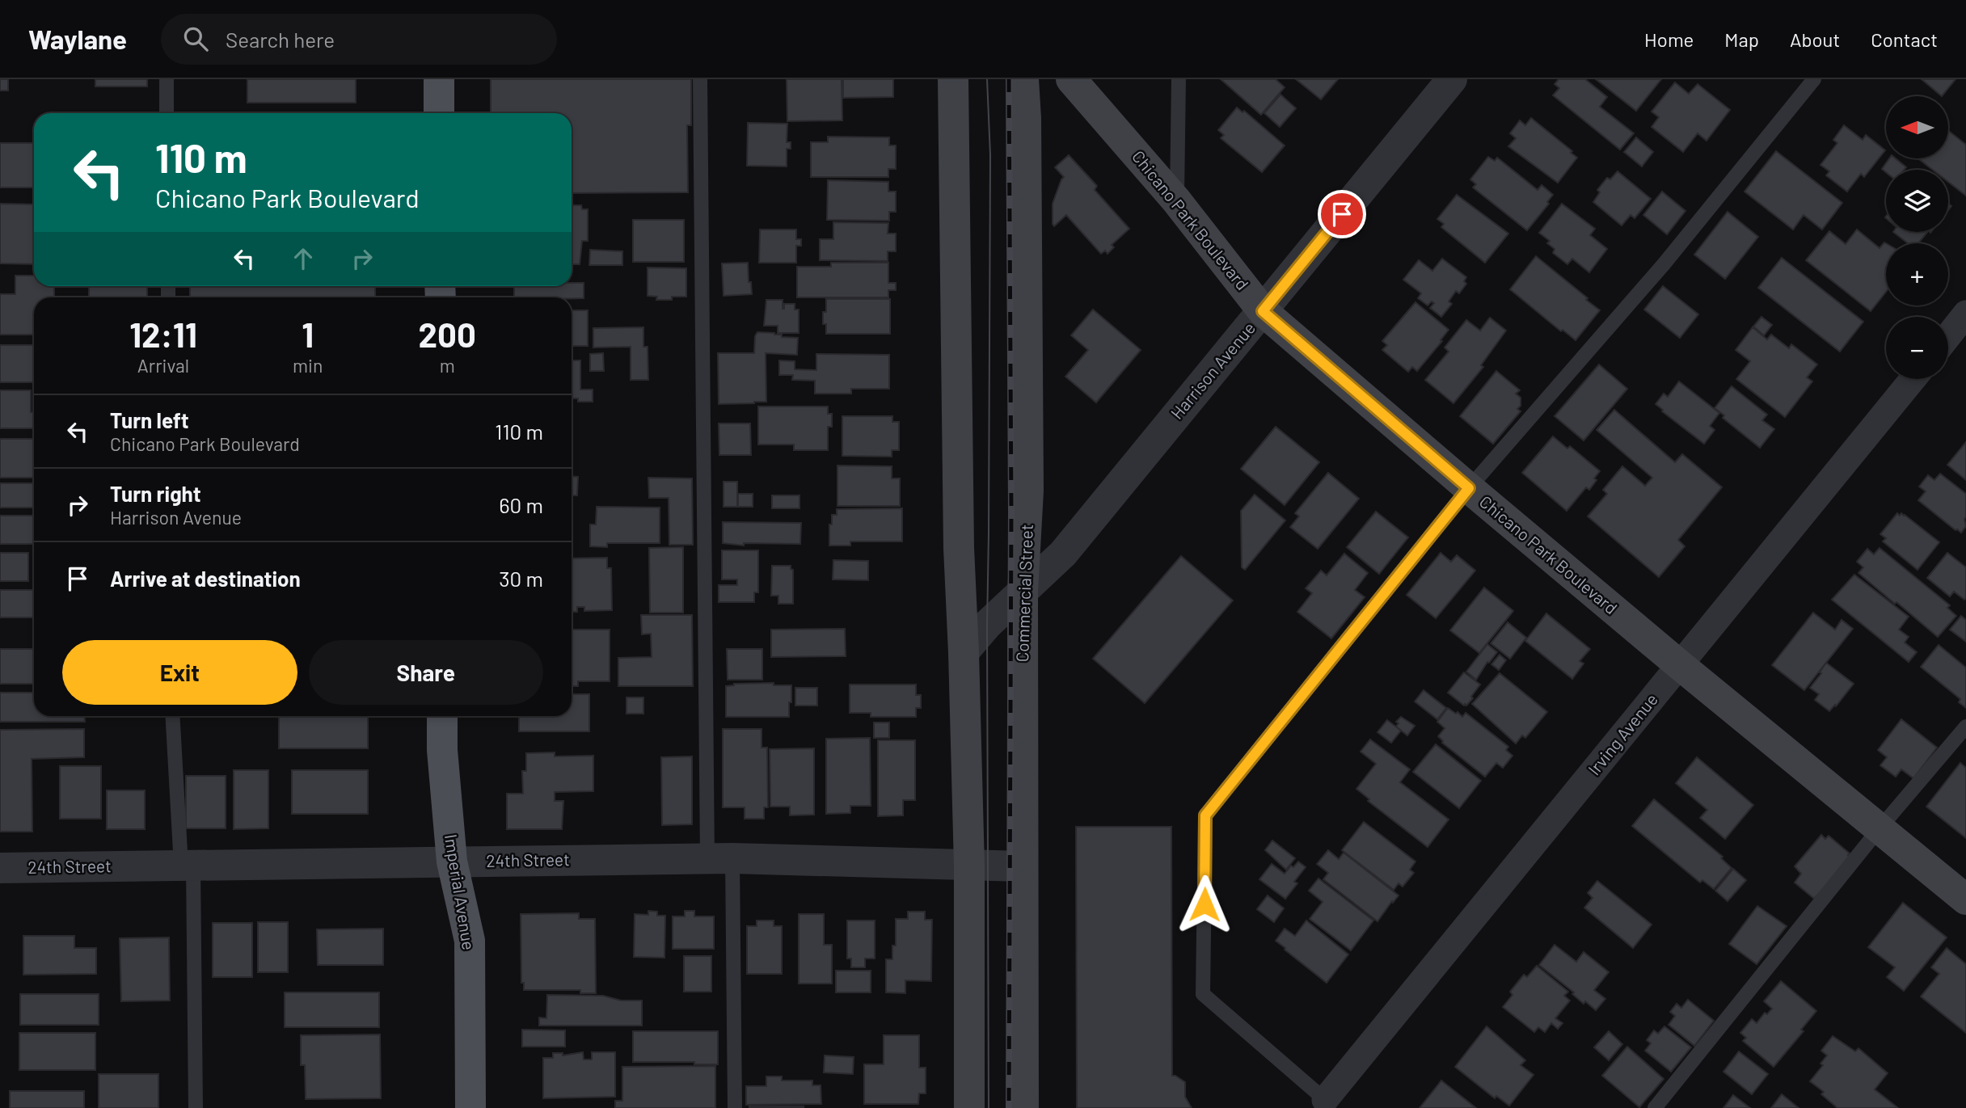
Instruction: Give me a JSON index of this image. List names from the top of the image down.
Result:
{
  "streets": {
    "main road": ["Chicano Park Boulevard", "Commercial Street", "Imperial Avenue"],
    "street": ["Harrison Avenue", "Irving Avenue", "24th Street"]
  },
  "crossings": [
    ["Chicano Park Boulevard", "Harrison Avenue"],
    ["Chicano Park Boulevard", "Irving Avenue"],
    ["Harrison Avenue", "Commercial Street"],
    ["Commercial Street", "24th Street"],
    ["24th Street", "Imperial Avenue"]
  ],
  "north": "left",
  "page": {
    "header": "Waylane",
    "search": "Search here",
    "nav": [
      "Home",
      "Map",
      "About",
      "Contact"
    ],
    "map_buttons": ["+", "−"],
    "turn": ["110 m", "Chicano Park Boulevard"],
    "eta": [
      "12:11",
      "Arrival",
      "1",
      "min",
      "200",
      "m"
    ],
    "list": [
      {
        "name": "Turn left",
        "note": "Chicano Park Boulevard",
        "value": "110 m"
      },
      {
        "name": "Turn right",
        "note": "Harrison Avenue",
        "value": "60 m"
      },
      {
        "name": "Arrive at destination",
        "value": "30 m"
      }
    ],
    "buttons": ["Exit", "Share"]
  }
}
